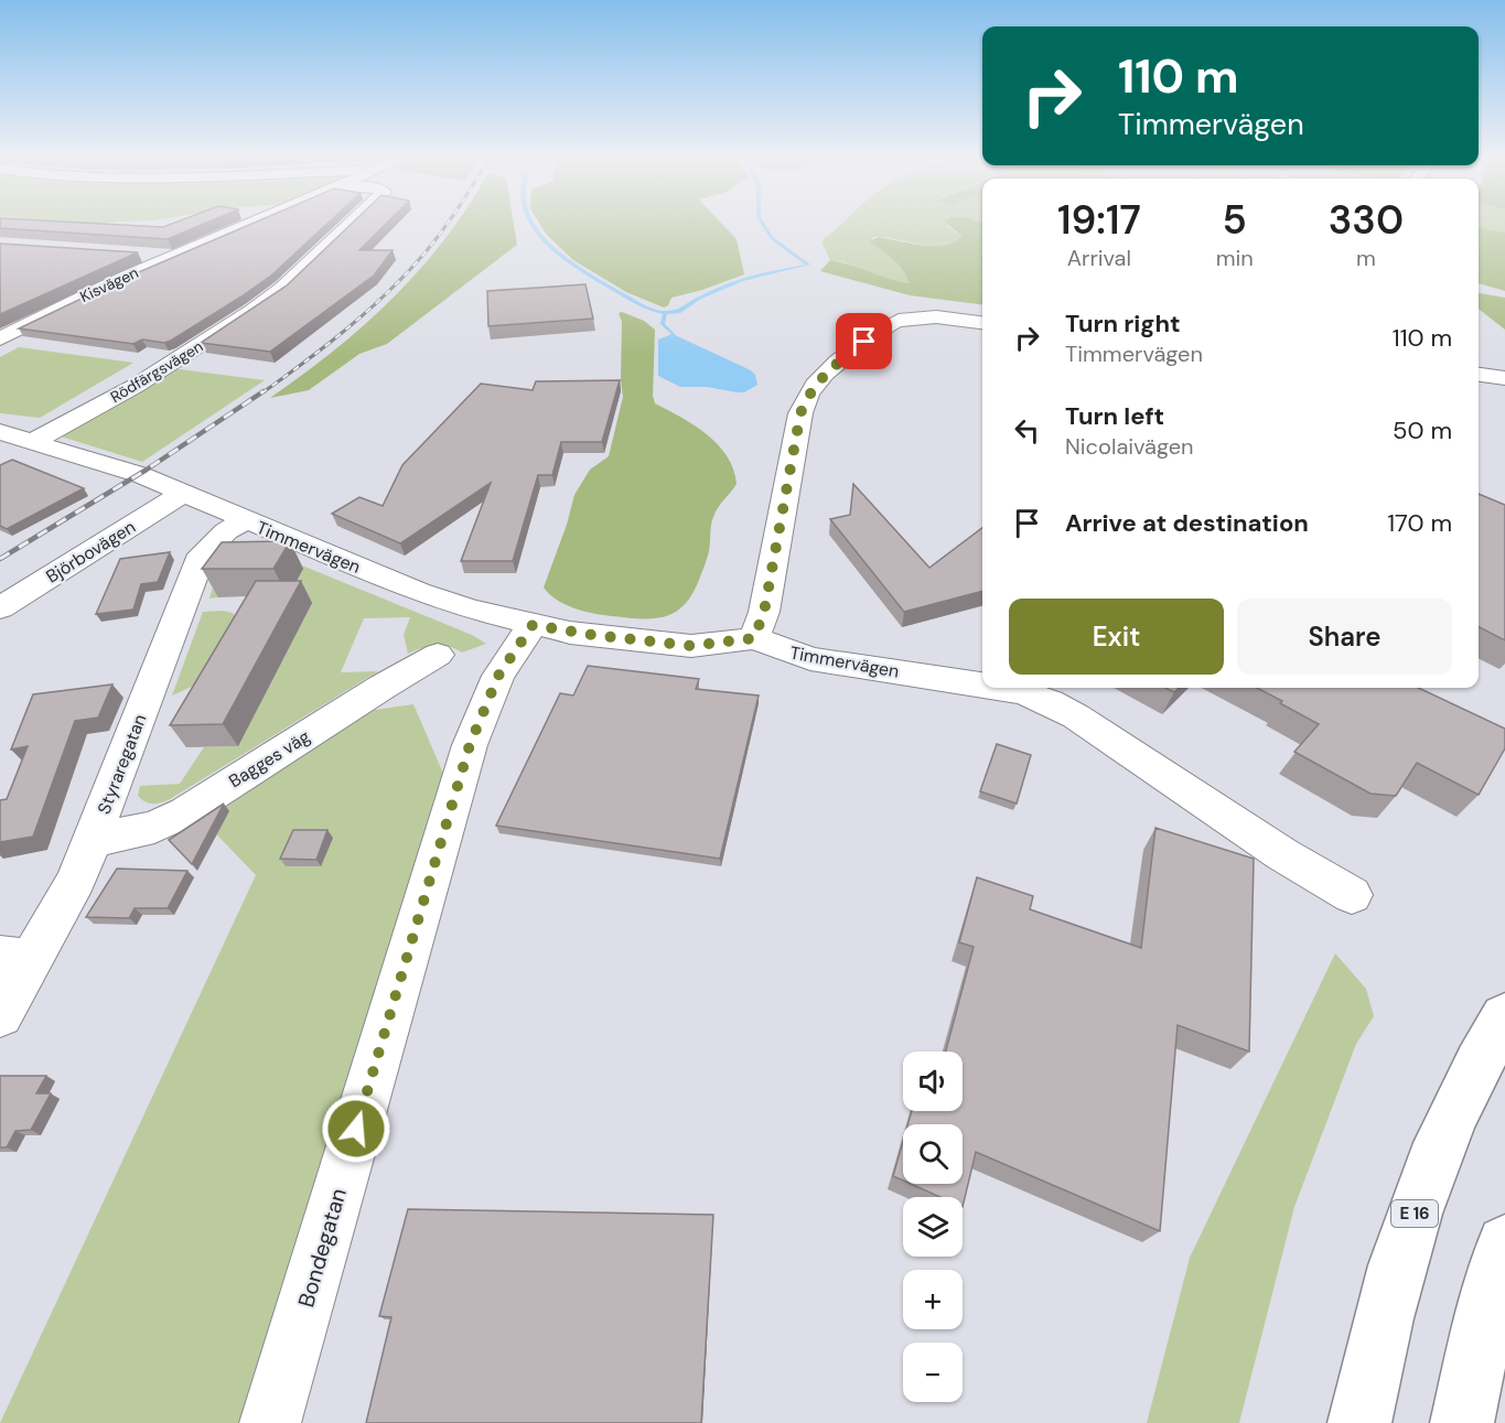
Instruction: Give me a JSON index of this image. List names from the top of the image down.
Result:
{
  "streets": {
    "highway": ["E 16"],
    "street": [
      "Kisvägen",
      "Rödfärgsvägen",
      "Timmervägen",
      "Björbovägen",
      "Bagges väg",
      "Styraregatan",
      "Bondegatan"
    ]
  },
  "crossings": [
    ["Rödfärgsvägen", "Timmervägen"],
    ["Timmervägen", "Björbovägen"],
    ["Timmervägen", "Styraregatan"],
    ["Timmervägen", "Bondegatan"],
    ["Bagges väg", "Styraregatan"]
  ],
  "page": {
    "turn": ["110 m", "Timmervägen"],
    "eta": [
      "19:17",
      "Arrival",
      "5",
      "min",
      "330",
      "m"
    ],
    "list": [
      {
        "name": "Turn right",
        "note": "Timmervägen",
        "value": "110 m"
      },
      {
        "name": "Turn left",
        "note": "Nicolaivägen",
        "value": "50 m"
      },
      {
        "name": "Arrive at destination",
        "value": "170 m"
      }
    ],
    "buttons": ["Exit", "Share"],
    "map_buttons": ["+", "−"]
  }
}
